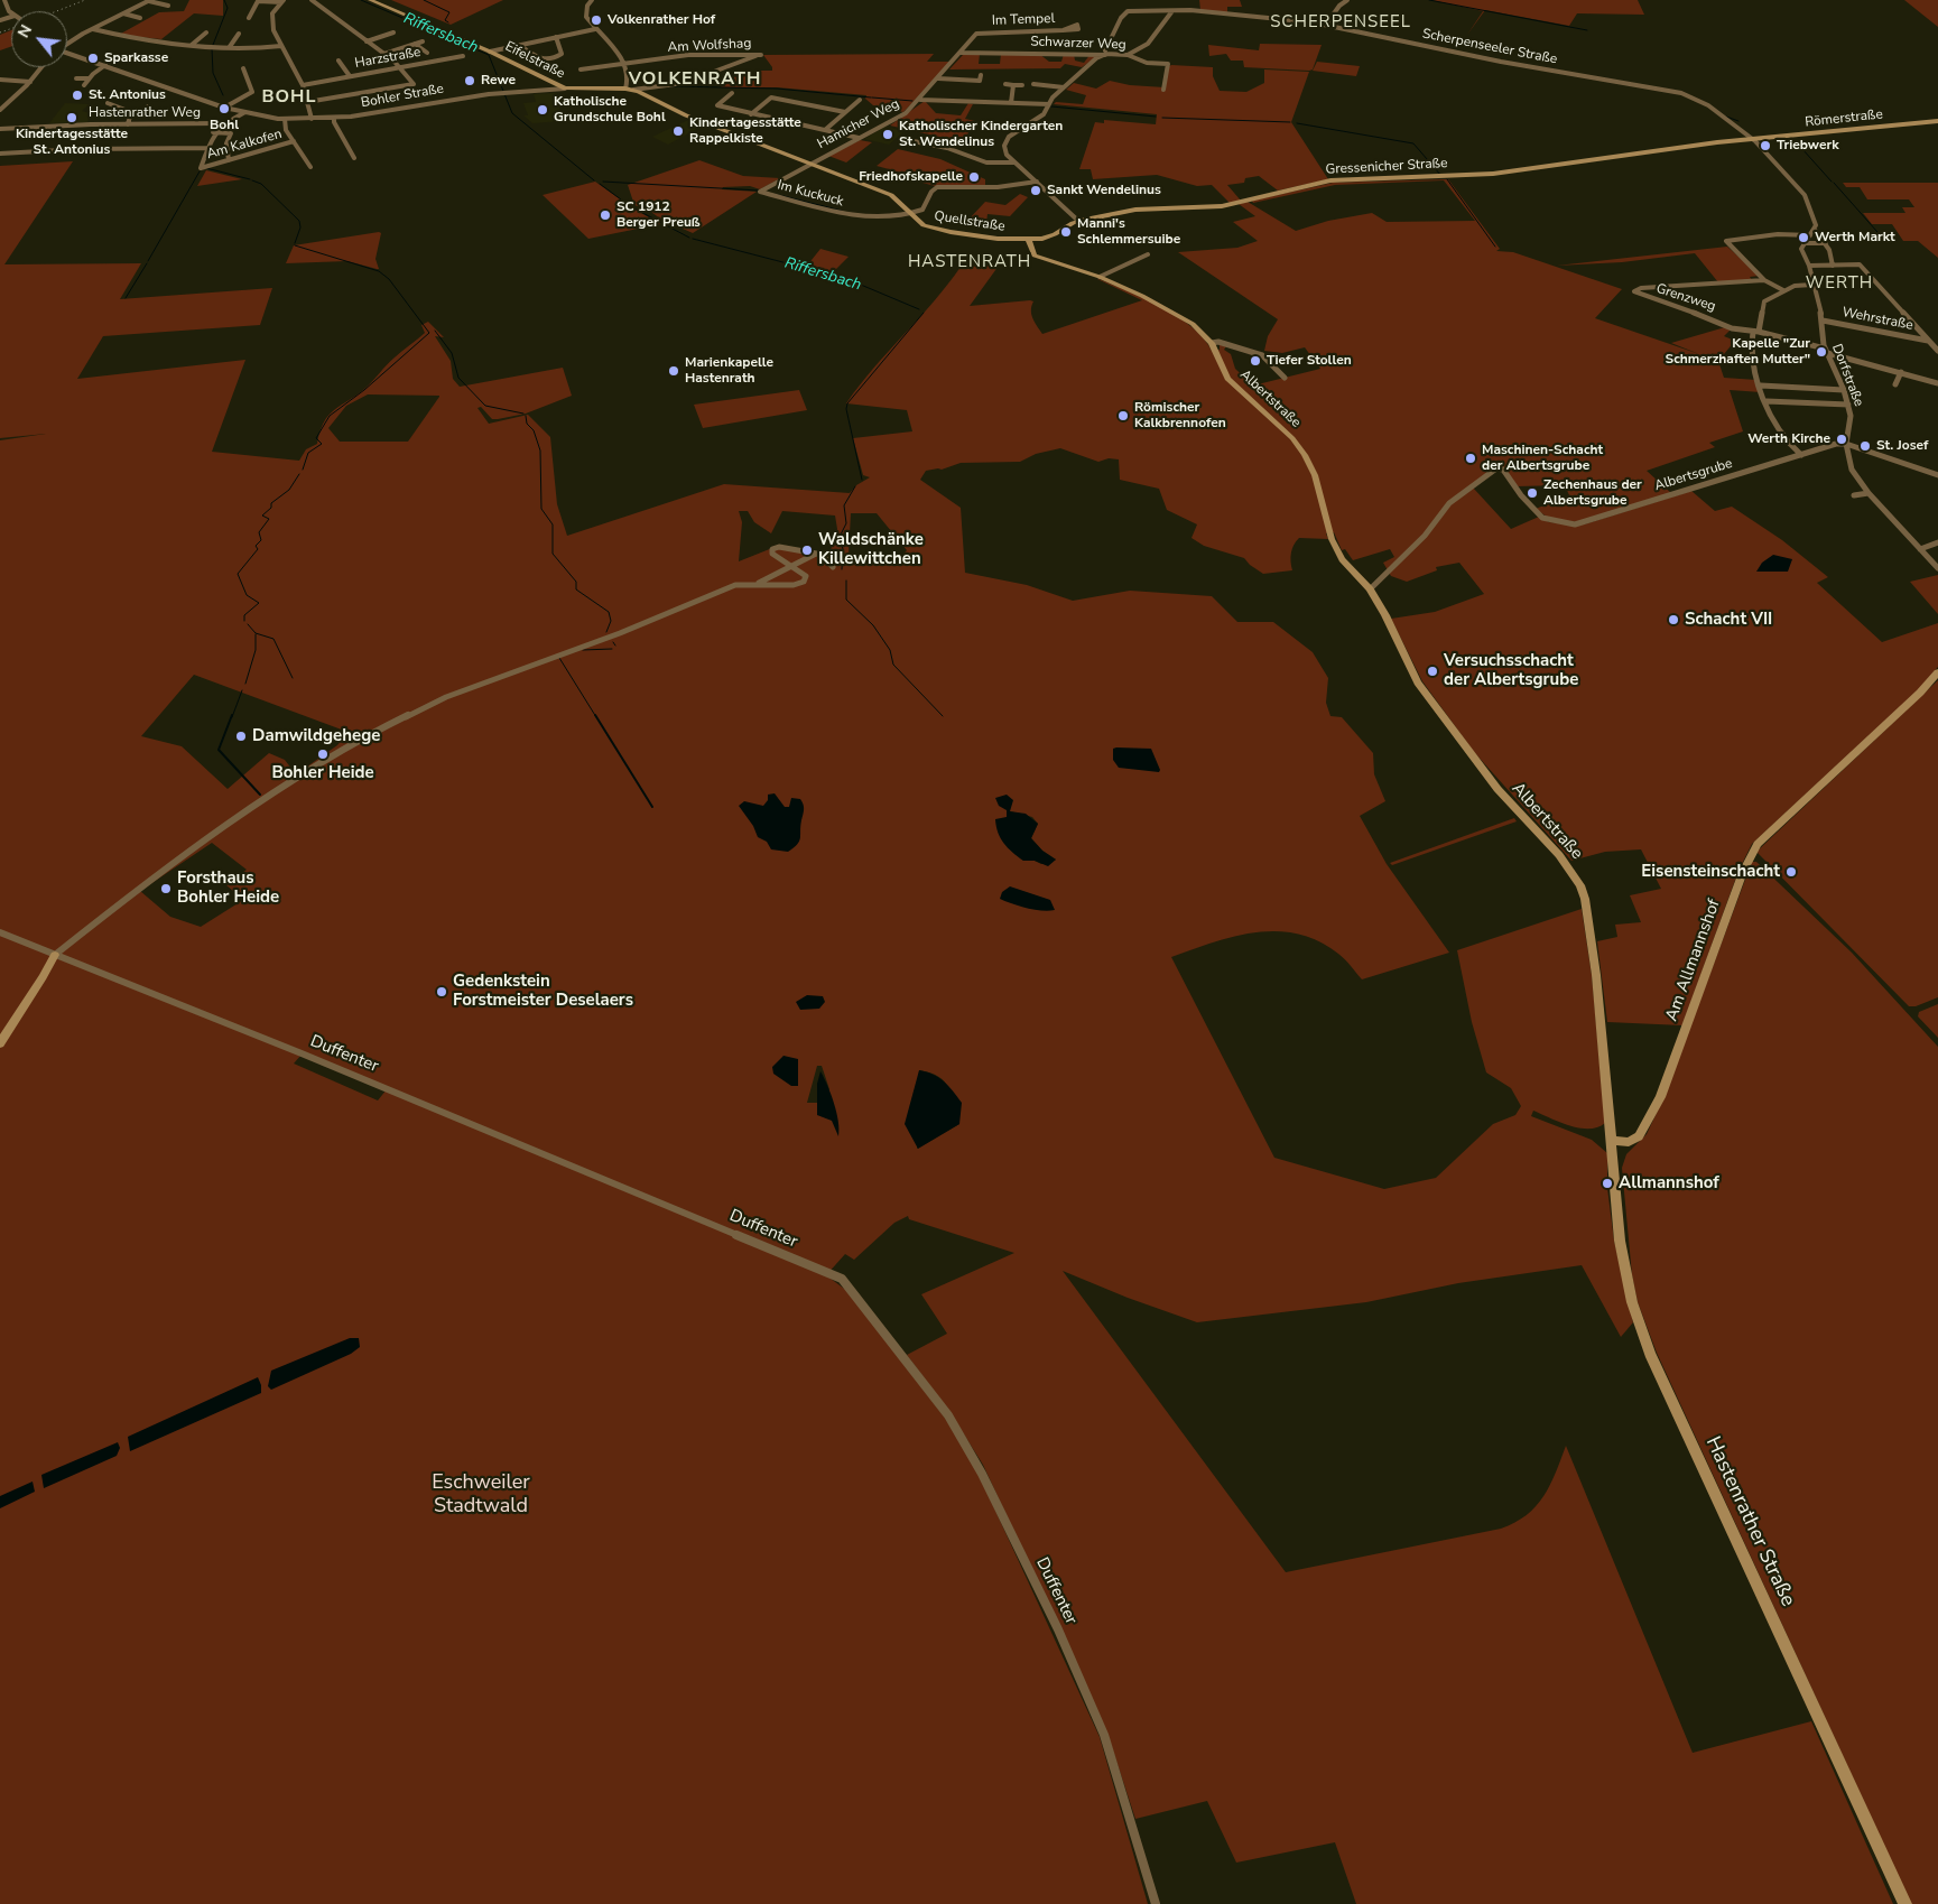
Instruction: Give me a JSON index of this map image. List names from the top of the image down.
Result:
{
  "streets": {
    "main road": [
      "Eifelstraße",
      "Bohler Straße",
      "Römerstraße",
      "Gressenicher Straße",
      "Quellstraße",
      "Albertstraße",
      "Am Allmannshof",
      "Hastenrather Straße"
    ],
    "street": [
      "Im Tempel",
      "Schwarzer Weg",
      "Am Wolfshag",
      "Scherpenseeler Straße",
      "Harzstraße",
      "Hastenrather Weg",
      "Hamicher Weg",
      "Am Kalkofen",
      "Im Kuckuck",
      "Grenzweg",
      "Wehrstraße",
      "Dorfstraße",
      "Albertsgrube",
      "Duffenter"
    ]
  },
  "crossings": [
    ["Im Tempel", "Schwarzer Weg"],
    ["Im Tempel", "Hamicher Weg"],
    ["Schwarzer Weg", "Scherpenseeler Straße"],
    ["Schwarzer Weg", "Hamicher Weg"],
    ["Am Wolfshag", "Quellstraße"],
    ["Scherpenseeler Straße", "Römerstraße"],
    ["Scherpenseeler Straße", "Gressenicher Straße"],
    ["Eifelstraße", "Bohler Straße"],
    ["Bohler Straße", "Hastenrather Weg"],
    ["Bohler Straße", "Am Kalkofen"],
    ["Bohler Straße", "Quellstraße"],
    ["Hastenrather Weg", "Am Kalkofen"],
    ["Römerstraße", "Gressenicher Straße"],
    ["Hamicher Weg", "Im Kuckuck"],
    ["Hamicher Weg", "Quellstraße"],
    ["Gressenicher Straße", "Quellstraße"],
    ["Gressenicher Straße", "Albertstraße"],
    ["Im Kuckuck", "Quellstraße"],
    ["Quellstraße", "Albertstraße"],
    ["Grenzweg", "Dorfstraße"],
    ["Wehrstraße", "Dorfstraße"],
    ["Dorfstraße", "Albertsgrube"],
    ["Albertstraße", "Albertsgrube"],
    ["Albertstraße", "Am Allmannshof"],
    ["Albertstraße", "Hastenrather Straße"],
    ["Am Allmannshof", "Hastenrather Straße"]
  ],
  "districts": [
    "SCHERPENSEEL",
    "VOLKENRATH",
    "BOHL",
    "HASTENRATH",
    "WERTH"
  ],
  "water": ["Riffersbach"],
  "parks": ["Eschweiler Stadtwald"],
  "places": [
    "Volkenrather Hof",
    "Sparkasse",
    "Rewe",
    "St. Antonius",
    "Bohl",
    "Katholische Grundschule Bohl",
    "Kindertagesstätte St. Antonius",
    "Kindertagesstätte Rappelkiste",
    "Katholischer Kindergarten St. Wendelinus",
    "Triebwerk",
    "Friedhofskapelle",
    "Sankt Wendelinus",
    "SC 1912 Berger Preuß",
    "Manni's Schlemmersuibe",
    "Werth Markt",
    "Kapelle \"Zur Schmerzhaften Mutter\"",
    "Tiefer Stollen",
    "Marienkapelle Hastenrath",
    "Römischer Kalkbrennofen",
    "Werth Kirche",
    "St. Josef",
    "Maschinen-Schacht der Albertsgrube",
    "Zechenhaus der Albertsgrube",
    "Waldschänke Killewittchen",
    "Schacht VII",
    "Versuchsschacht der Albertsgrube",
    "Damwildgehege",
    "Bohler Heide",
    "Eisensteinschacht",
    "Forsthaus Bohler Heide",
    "Gedenkstein Forstmeister Deselaers",
    "Allmannshof"
  ],
  "north": "top left"
}
